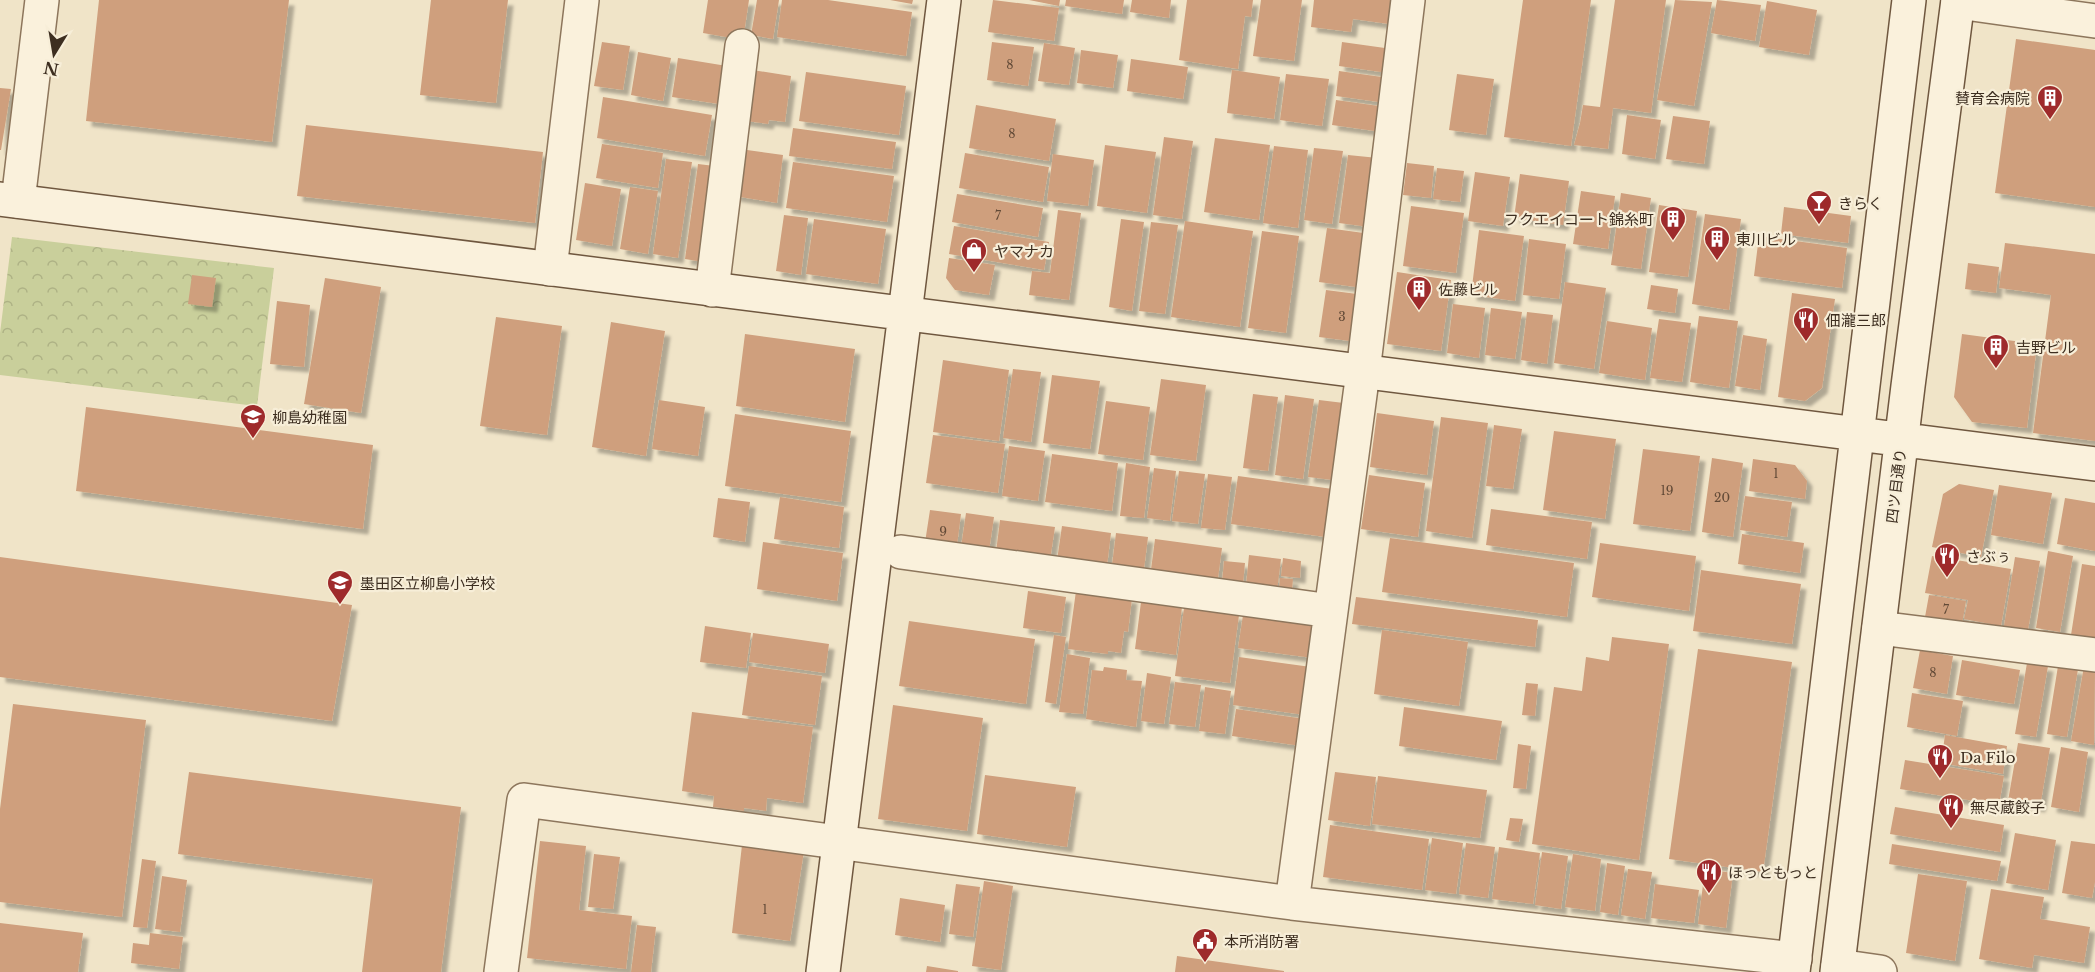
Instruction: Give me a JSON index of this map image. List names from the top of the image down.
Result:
{
  "streets": {
    "street": ["四ツ目通り"]
  },
  "places": {
    "building": [
      "賛育会病院",
      "フクエイコート錦糸町",
      "東川ビル",
      "佐藤ビル",
      "吉野ビル"
    ],
    "bar": ["きらく"],
    "shop": ["ヤマナカ"],
    "restaurant": [
      "佃瀧三郎",
      "さぶぅ",
      "Da Filo",
      "無尽蔵餃子",
      "ほっともっと"
    ],
    "school or university": ["柳島幼稚園", "墨田区立柳島小学校"],
    "public building": ["本所消防署"]
  },
  "house_numbers": [
    "8",
    "8",
    "7",
    "3",
    "1",
    "19",
    "20",
    "9",
    "7",
    "8",
    "1"
  ],
  "north": "bottom"
}
